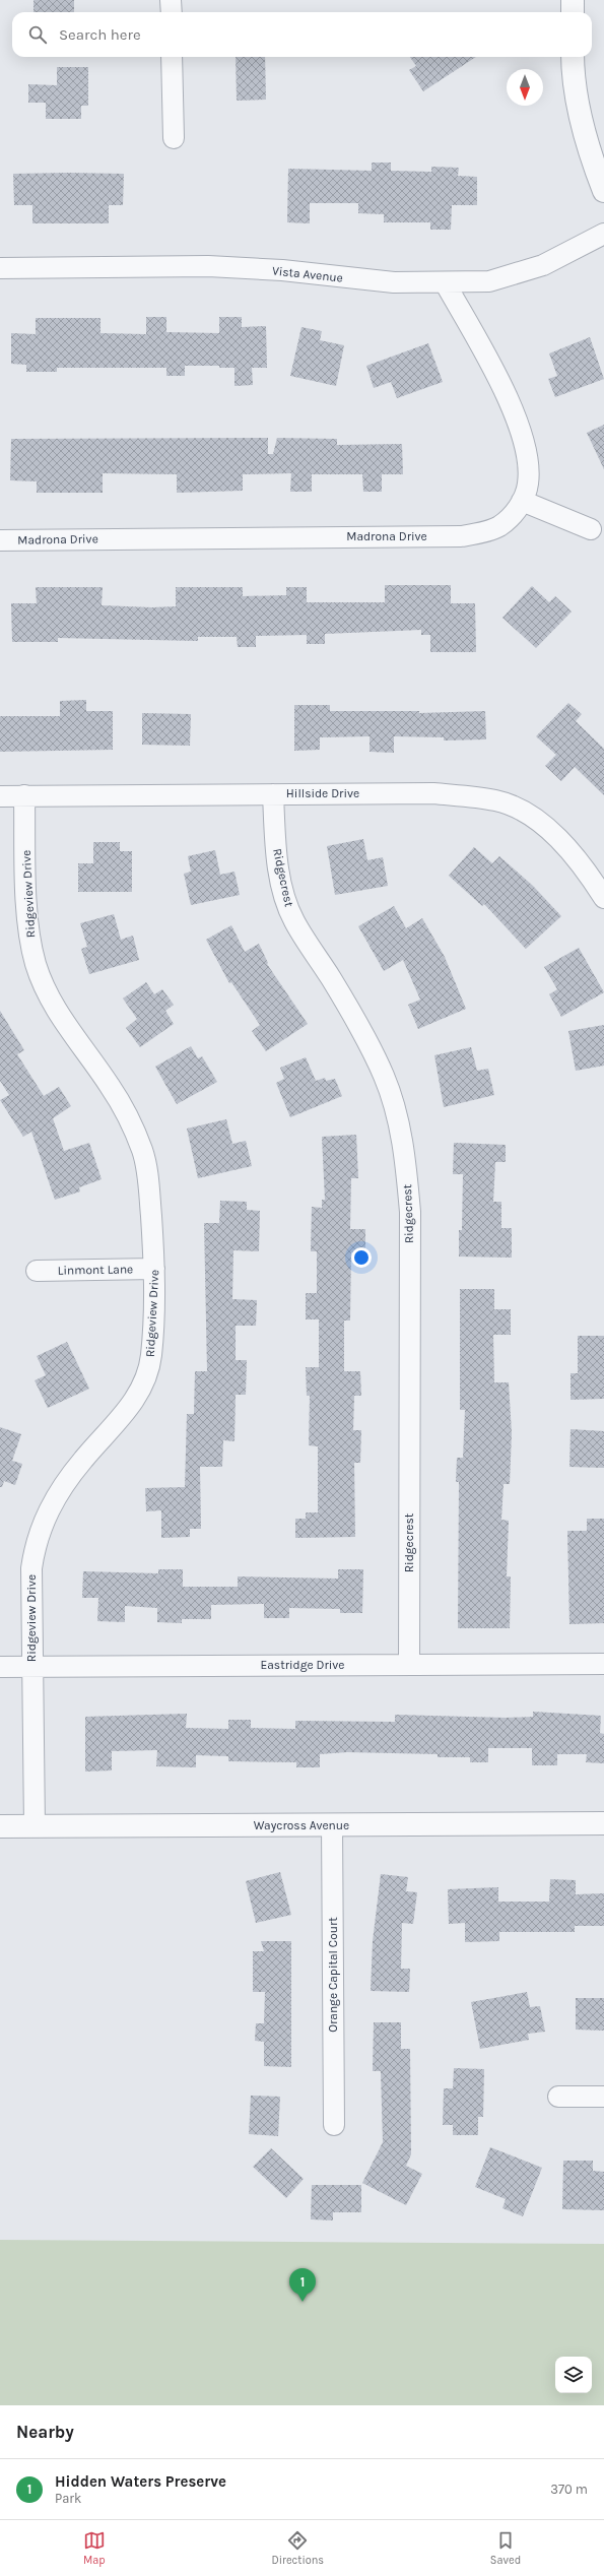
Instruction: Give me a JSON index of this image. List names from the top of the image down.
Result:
{
  "streets": {
    "street": [
      "Vista Avenue",
      "Madrona Drive",
      "Hillside Drive",
      "Ridgecrest",
      "Ridgeview Drive",
      "Linmont Lane",
      "Eastridge Drive",
      "Waycross Avenue",
      "Orange Capital Court"
    ]
  },
  "crossings": [
    ["Vista Avenue", "Madrona Drive"],
    ["Hillside Drive", "Ridgecrest"],
    ["Hillside Drive", "Ridgeview Drive"],
    ["Ridgecrest", "Eastridge Drive"],
    ["Ridgeview Drive", "Linmont Lane"],
    ["Ridgeview Drive", "Eastridge Drive"],
    ["Ridgeview Drive", "Waycross Avenue"],
    ["Waycross Avenue", "Orange Capital Court"]
  ],
  "north": "bottom",
  "page": {
    "search": "Search here",
    "pins": "1",
    "heading": "Nearby",
    "list": [
      {
        "mark": "1",
        "name": "Hidden Waters Preserve",
        "note": "Park",
        "value": "370 m"
      }
    ],
    "nav": ["Map", "Directions", "Saved"]
  }
}
